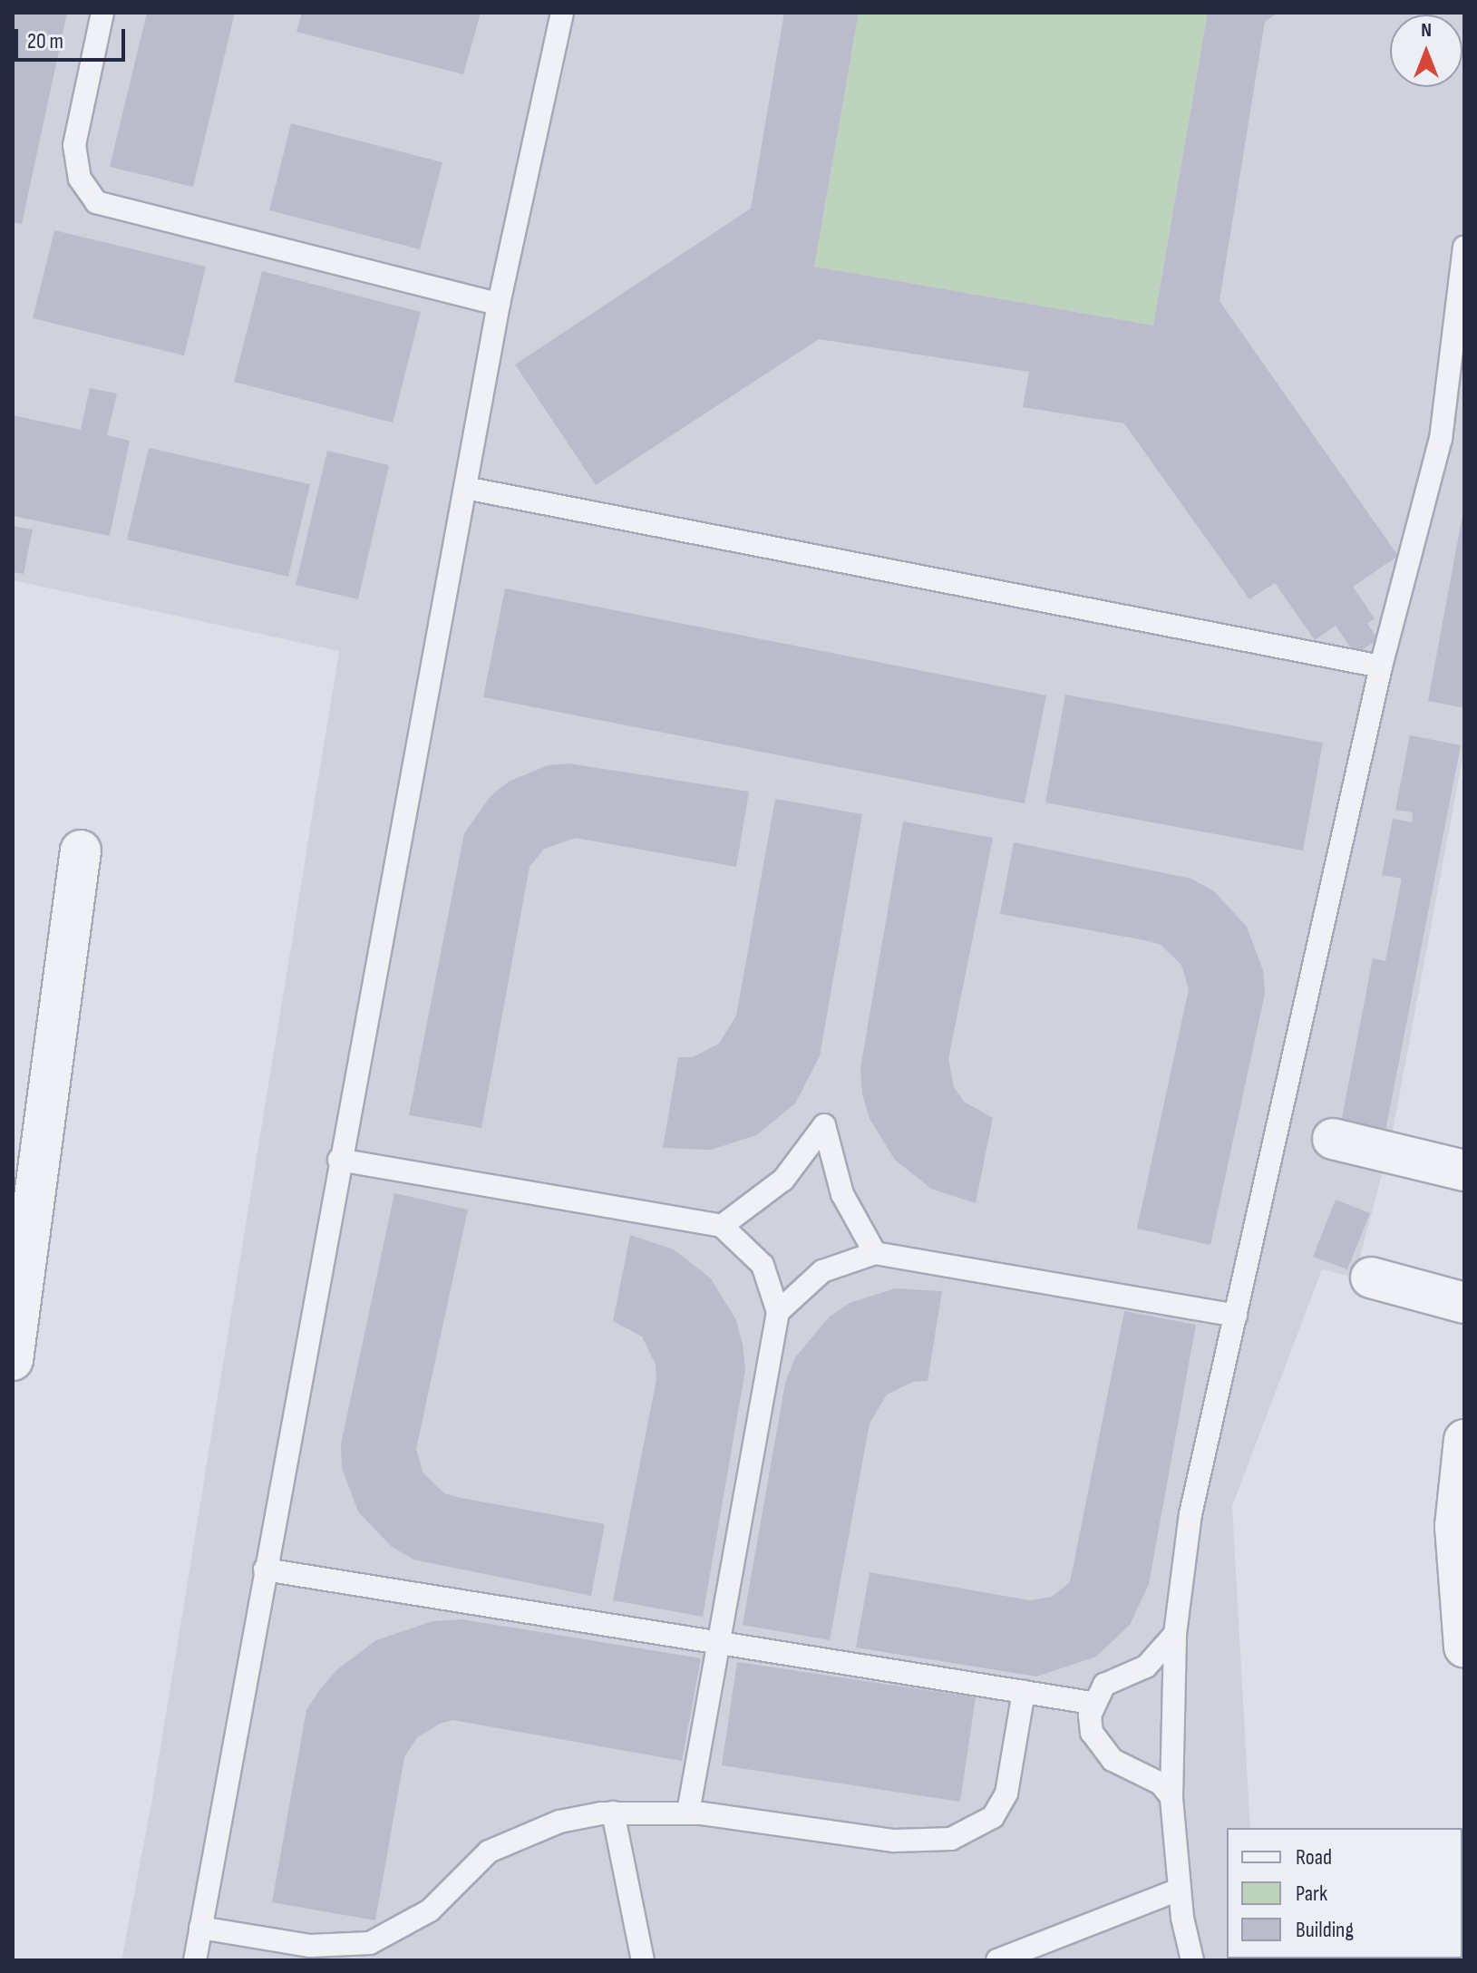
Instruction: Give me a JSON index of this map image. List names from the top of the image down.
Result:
{
  "legend": ["Road", "Park", "Building"],
  "scale_bar": "20 m",
  "north": "top"
}
